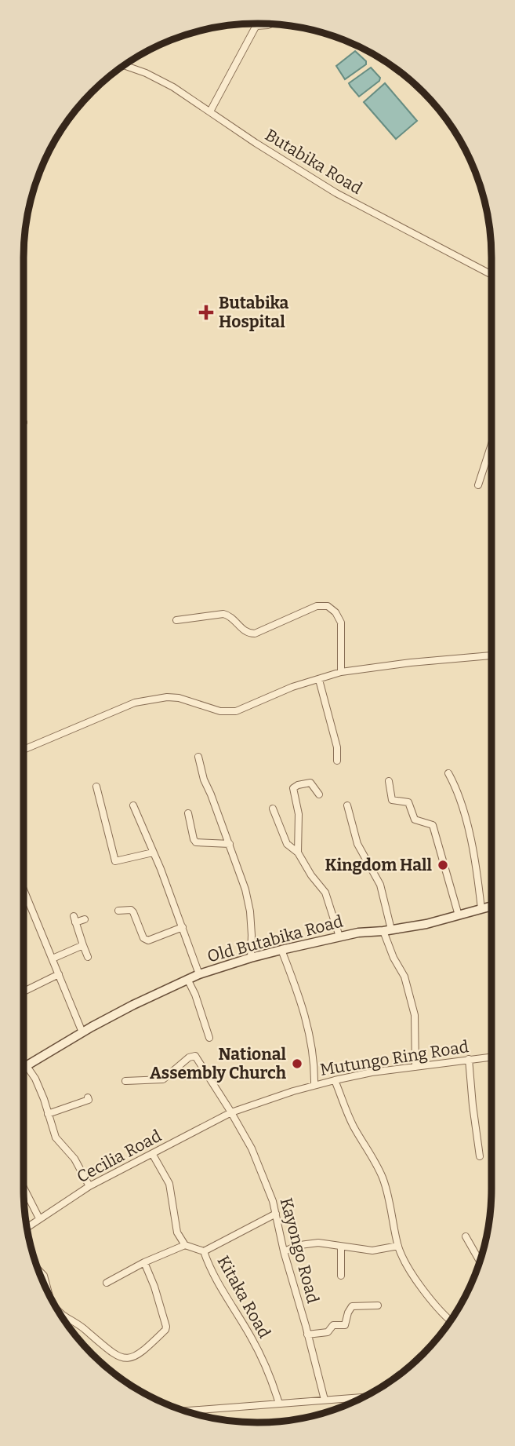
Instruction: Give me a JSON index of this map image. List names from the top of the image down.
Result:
{
  "streets": {
    "main road": ["Old Butabika Road"],
    "street": [
      "Butabika Road",
      "Mutungo Ring Road",
      "Cecilia Road",
      "Kayongo Road",
      "Kitaka Road"
    ]
  },
  "crossings": [
    ["Mutungo Ring Road", "Cecilia Road"],
    ["Mutungo Ring Road", "Kayongo Road"],
    ["Cecilia Road", "Kayongo Road"]
  ],
  "places": {
    "health": ["Butabika Hospital"],
    "other": ["Kingdom Hall", "National Assembly Church"]
  }
}
